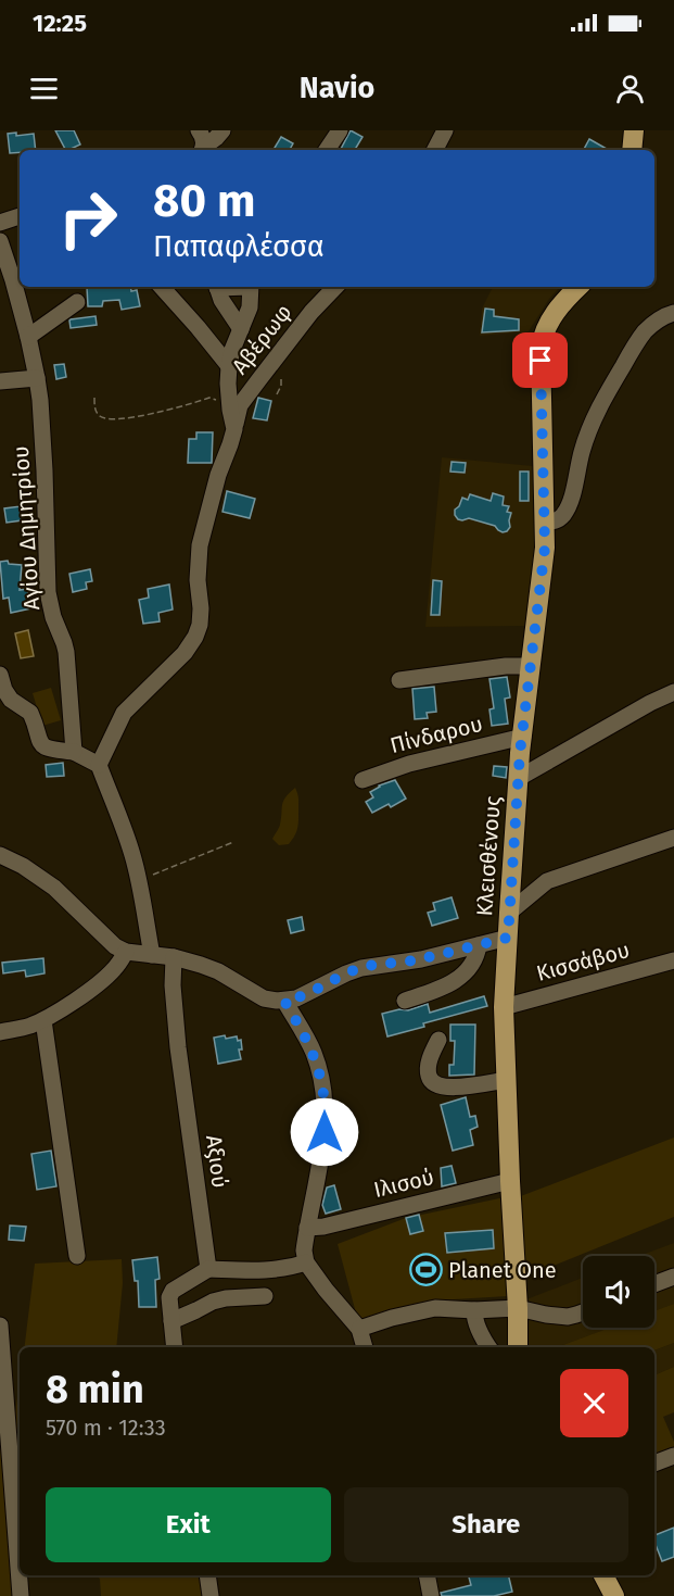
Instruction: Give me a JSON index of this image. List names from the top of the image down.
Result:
{
  "streets": {
    "main road": ["Κλεισθένους"],
    "street": [
      "Αβέρωφ",
      "Αγίου Δημητρίου",
      "Πίνδαρου",
      "Κισσάβου",
      "Αξιού",
      "Ιλισού"
    ]
  },
  "crossings": [
    ["Πίνδαρου", "Κλεισθένους"],
    ["Κλεισθένους", "Κισσάβου"],
    ["Κλεισθένους", "Ιλισού"]
  ],
  "places": {
    "sports": ["Planet One"]
  },
  "page": {
    "status": "12:25",
    "header": "Navio",
    "turn": ["80 m", "Παπαφλέσσα"],
    "heading": ["8 min", "570 m · 12:33"],
    "buttons": ["Exit", "Share"]
  }
}
